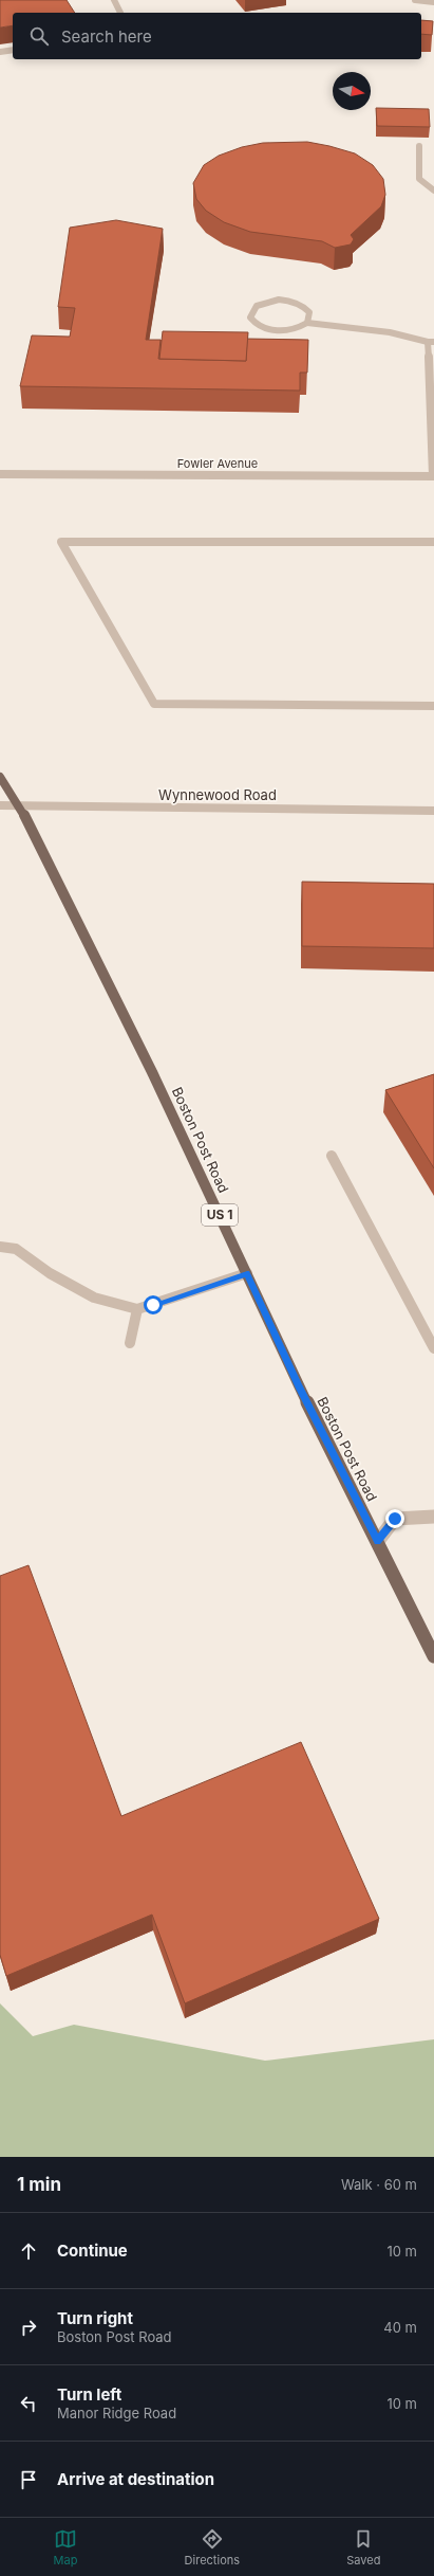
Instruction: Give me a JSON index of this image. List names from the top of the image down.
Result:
{
  "streets": {
    "main road": ["Boston Post Road", "US 1"],
    "street": ["Fowler Avenue", "Wynnewood Road"]
  },
  "crossings": [
    ["Wynnewood Road", "Boston Post Road"]
  ],
  "north": "right",
  "page": {
    "search": "Search here",
    "heading": ["1 min", "Walk · 60 m"],
    "list": [
      ["Continue", "10 m"],
      ["Turn right", "Boston Post Road", "40 m"],
      ["Turn left", "Manor Ridge Road", "10 m"],
      "Arrive at destination"
    ],
    "nav": ["Map", "Directions", "Saved"]
  }
}
